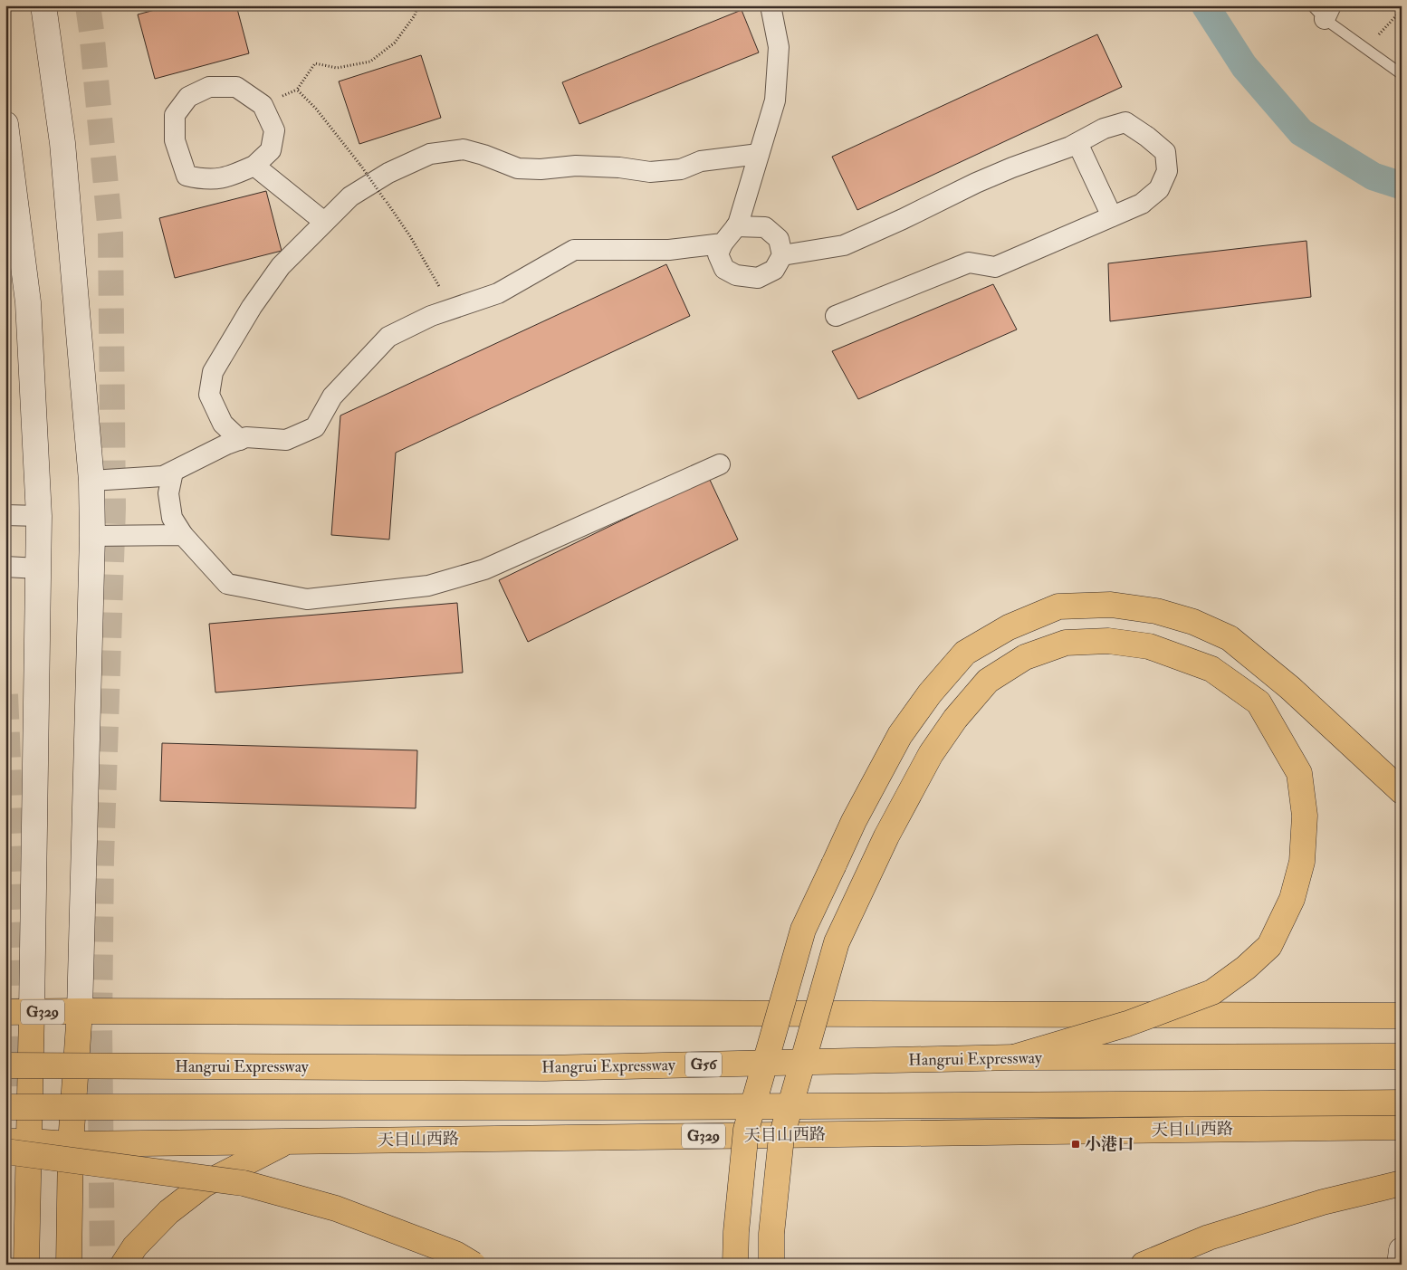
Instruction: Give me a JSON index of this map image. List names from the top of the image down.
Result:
{
  "streets": {
    "highway": [
      "G329",
      "Hangrui Expressway",
      "G56",
      "天目山西路"
    ]
  },
  "places": {
    "transit": ["小港口"]
  }
}
